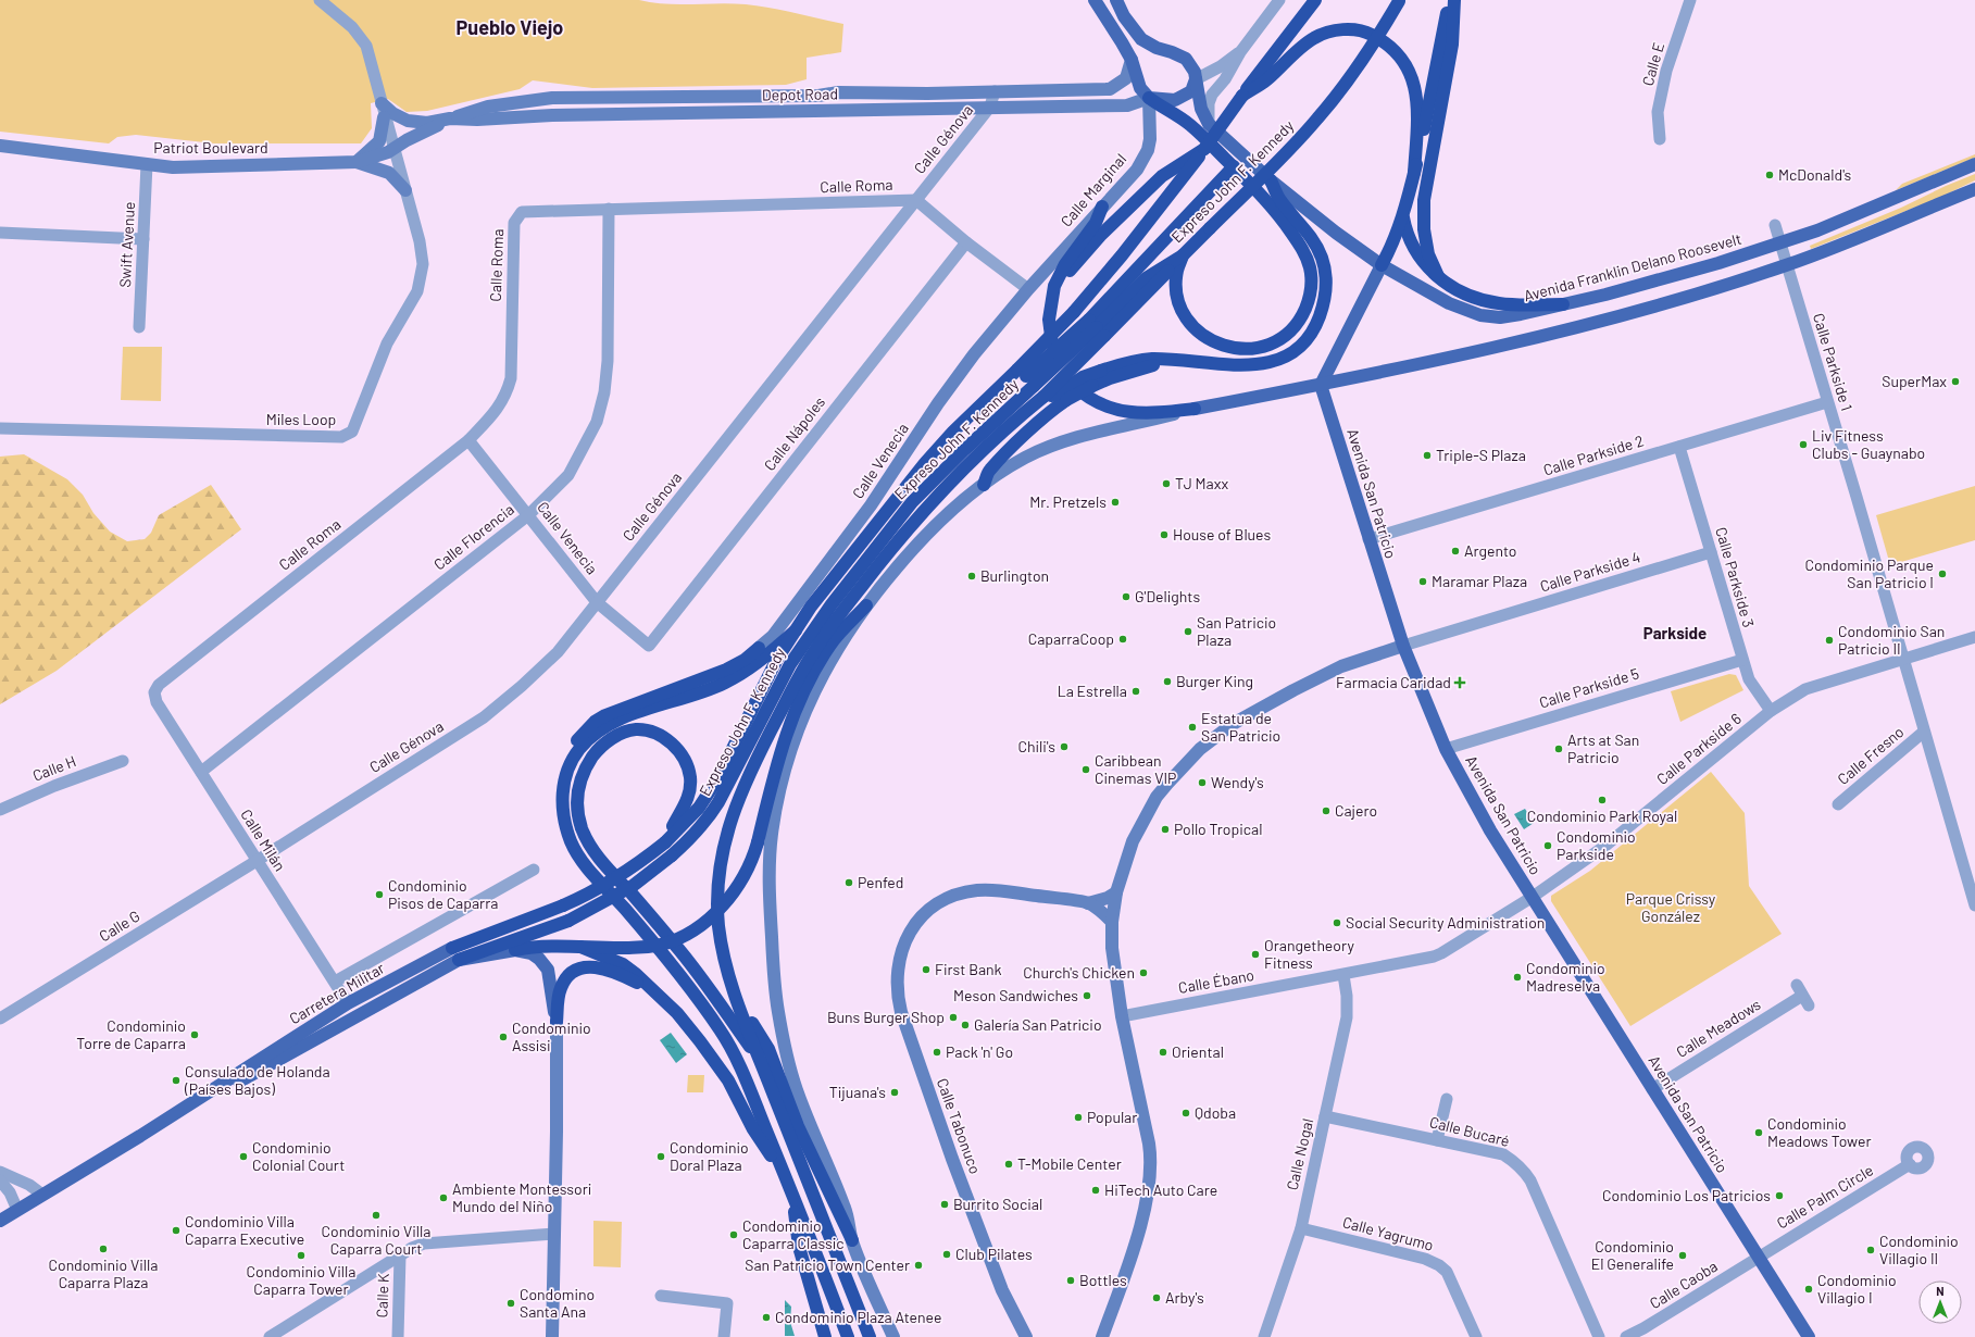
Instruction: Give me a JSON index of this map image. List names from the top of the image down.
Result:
{
  "streets": {
    "highway": ["Expreso John F. Kennedy", "Carretera Militar"],
    "main road": ["Avenida Franklin Delano Roosevelt", "Avenida San Patricio"],
    "street": [
      "Calle E",
      "Depot Road",
      "Calle Génova",
      "Patriot Boulevard",
      "Calle Roma",
      "Calle Marginal",
      "Swift Avenue",
      "Calle Parkside 1",
      "Miles Loop",
      "Calle Nápoles",
      "Calle Parkside 2",
      "Calle Venecia",
      "Calle Florencia",
      "Calle Parkside 4",
      "Calle Parkside 3",
      "Calle Parkside 5",
      "Calle Parkside 6",
      "Calle Fresno",
      "Calle H",
      "Calle Milán",
      "Calle G",
      "Calle Ébano",
      "Calle Meadows",
      "Calle Tabonuco",
      "Calle Bucaré",
      "Calle Nogal",
      "Calle Palm Circle",
      "Calle Yagrumo",
      "Calle Caoba",
      "Calle K"
    ]
  },
  "crossings": [
    ["Depot Road", "Calle Génova"],
    ["Depot Road", "Patriot Boulevard"],
    ["Depot Road", "Calle Marginal"],
    ["Depot Road", "Miles Loop"],
    ["Calle Génova", "Calle Roma"],
    ["Calle Génova", "Calle Venecia"],
    ["Calle Génova", "Calle Milán"],
    ["Calle Génova", "Calle G"],
    ["Patriot Boulevard", "Swift Avenue"],
    ["Patriot Boulevard", "Miles Loop"],
    ["Expreso John F. Kennedy", "Carretera Militar"],
    ["Calle Roma", "Calle Venecia"],
    ["Calle Roma", "Calle Florencia"],
    ["Calle Roma", "Calle Milán"],
    ["Calle Marginal", "Calle Venecia"],
    ["Avenida Franklin Delano Roosevelt", "Calle Parkside 1"],
    ["Calle Parkside 1", "Calle Parkside 2"],
    ["Calle Parkside 1", "Calle Parkside 6"],
    ["Calle Parkside 1", "Calle Fresno"],
    ["Calle Nápoles", "Calle Venecia"],
    ["Calle Parkside 2", "Avenida San Patricio"],
    ["Calle Parkside 2", "Calle Parkside 3"],
    ["Calle Venecia", "Calle Florencia"],
    ["Avenida San Patricio", "Calle Parkside 4"],
    ["Avenida San Patricio", "Calle Parkside 5"],
    ["Avenida San Patricio", "Calle Parkside 6"],
    ["Avenida San Patricio", "Calle Ébano"],
    ["Avenida San Patricio", "Calle Meadows"],
    ["Avenida San Patricio", "Calle Palm Circle"],
    ["Avenida San Patricio", "Calle Caoba"],
    ["Calle Florencia", "Calle Milán"],
    ["Calle Parkside 4", "Calle Parkside 3"],
    ["Calle Parkside 3", "Calle Parkside 5"],
    ["Calle Parkside 3", "Calle Parkside 6"],
    ["Calle Parkside 6", "Calle Ébano"],
    ["Calle Milán", "Calle G"],
    ["Calle Milán", "Carretera Militar"],
    ["Calle Ébano", "Calle Nogal"],
    ["Calle Bucaré", "Calle Nogal"],
    ["Calle Nogal", "Calle Yagrumo"],
    ["Calle Palm Circle", "Calle Caoba"]
  ],
  "districts": ["Pueblo Viejo", "Parkside"],
  "parks": ["Parque Crissy González"],
  "places": {
    "other": [
      "McDonald's",
      "SuperMax",
      "Liv Fitness Clubs - Guaynabo",
      "Triple-S Plaza",
      "TJ Maxx",
      "Mr. Pretzels",
      "House of Blues",
      "Argento",
      "Condominio Parque San Patricio I",
      "Burlington",
      "Maramar Plaza",
      "G'Delights",
      "San Patricio Plaza",
      "CaparraCoop",
      "Condominio San Patricio II",
      "Burger King",
      "La Estrella",
      "Estatua de San Patricio",
      "Chili's",
      "Arts at San Patricio",
      "Caribbean Cinemas VIP",
      "Wendy's",
      "Condominio Park Royal",
      "Cajero",
      "Pollo Tropical",
      "Condominio Parkside",
      "Penfed",
      "Condominio Pisos de Caparra",
      "Social Security Administration",
      "Orangetheory Fitness",
      "First Bank",
      "Church's Chicken",
      "Condominio Madreselva",
      "Meson Sandwiches",
      "Buns Burger Shop",
      "Galería San Patricio",
      "Condominio Torre de Caparra",
      "Condominio Assisi",
      "Pack 'n' Go",
      "Oriental",
      "Consulado de Holanda (Países Bajos)",
      "Tijuana's",
      "Qdoba",
      "Popular",
      "Condominio Meadows Tower",
      "Condominio Colonial Court",
      "Condominio Doral Plaza",
      "T-Mobile Center",
      "HiTech Auto Care",
      "Condominio Los Patricios",
      "Ambiente Montessori Mundo del Niño",
      "Burrito Social",
      "Condominio Villa Caparra Court",
      "Condominio Villa Caparra Executive",
      "Condominio Caparra Classic",
      "Condominio Villa Caparra Plaza",
      "Condominio Villagio II",
      "Club Pilates",
      "Condominio Villa Caparra Tower",
      "Condominio El Generalife",
      "San Patricio Town Center",
      "Bottles",
      "Condominio Villagio I",
      "Arby's",
      "Condomino Santa Ana",
      "Condominio Plaza Atenee"
    ],
    "health": ["Farmacia Caridad"]
  },
  "north": "top"
}
